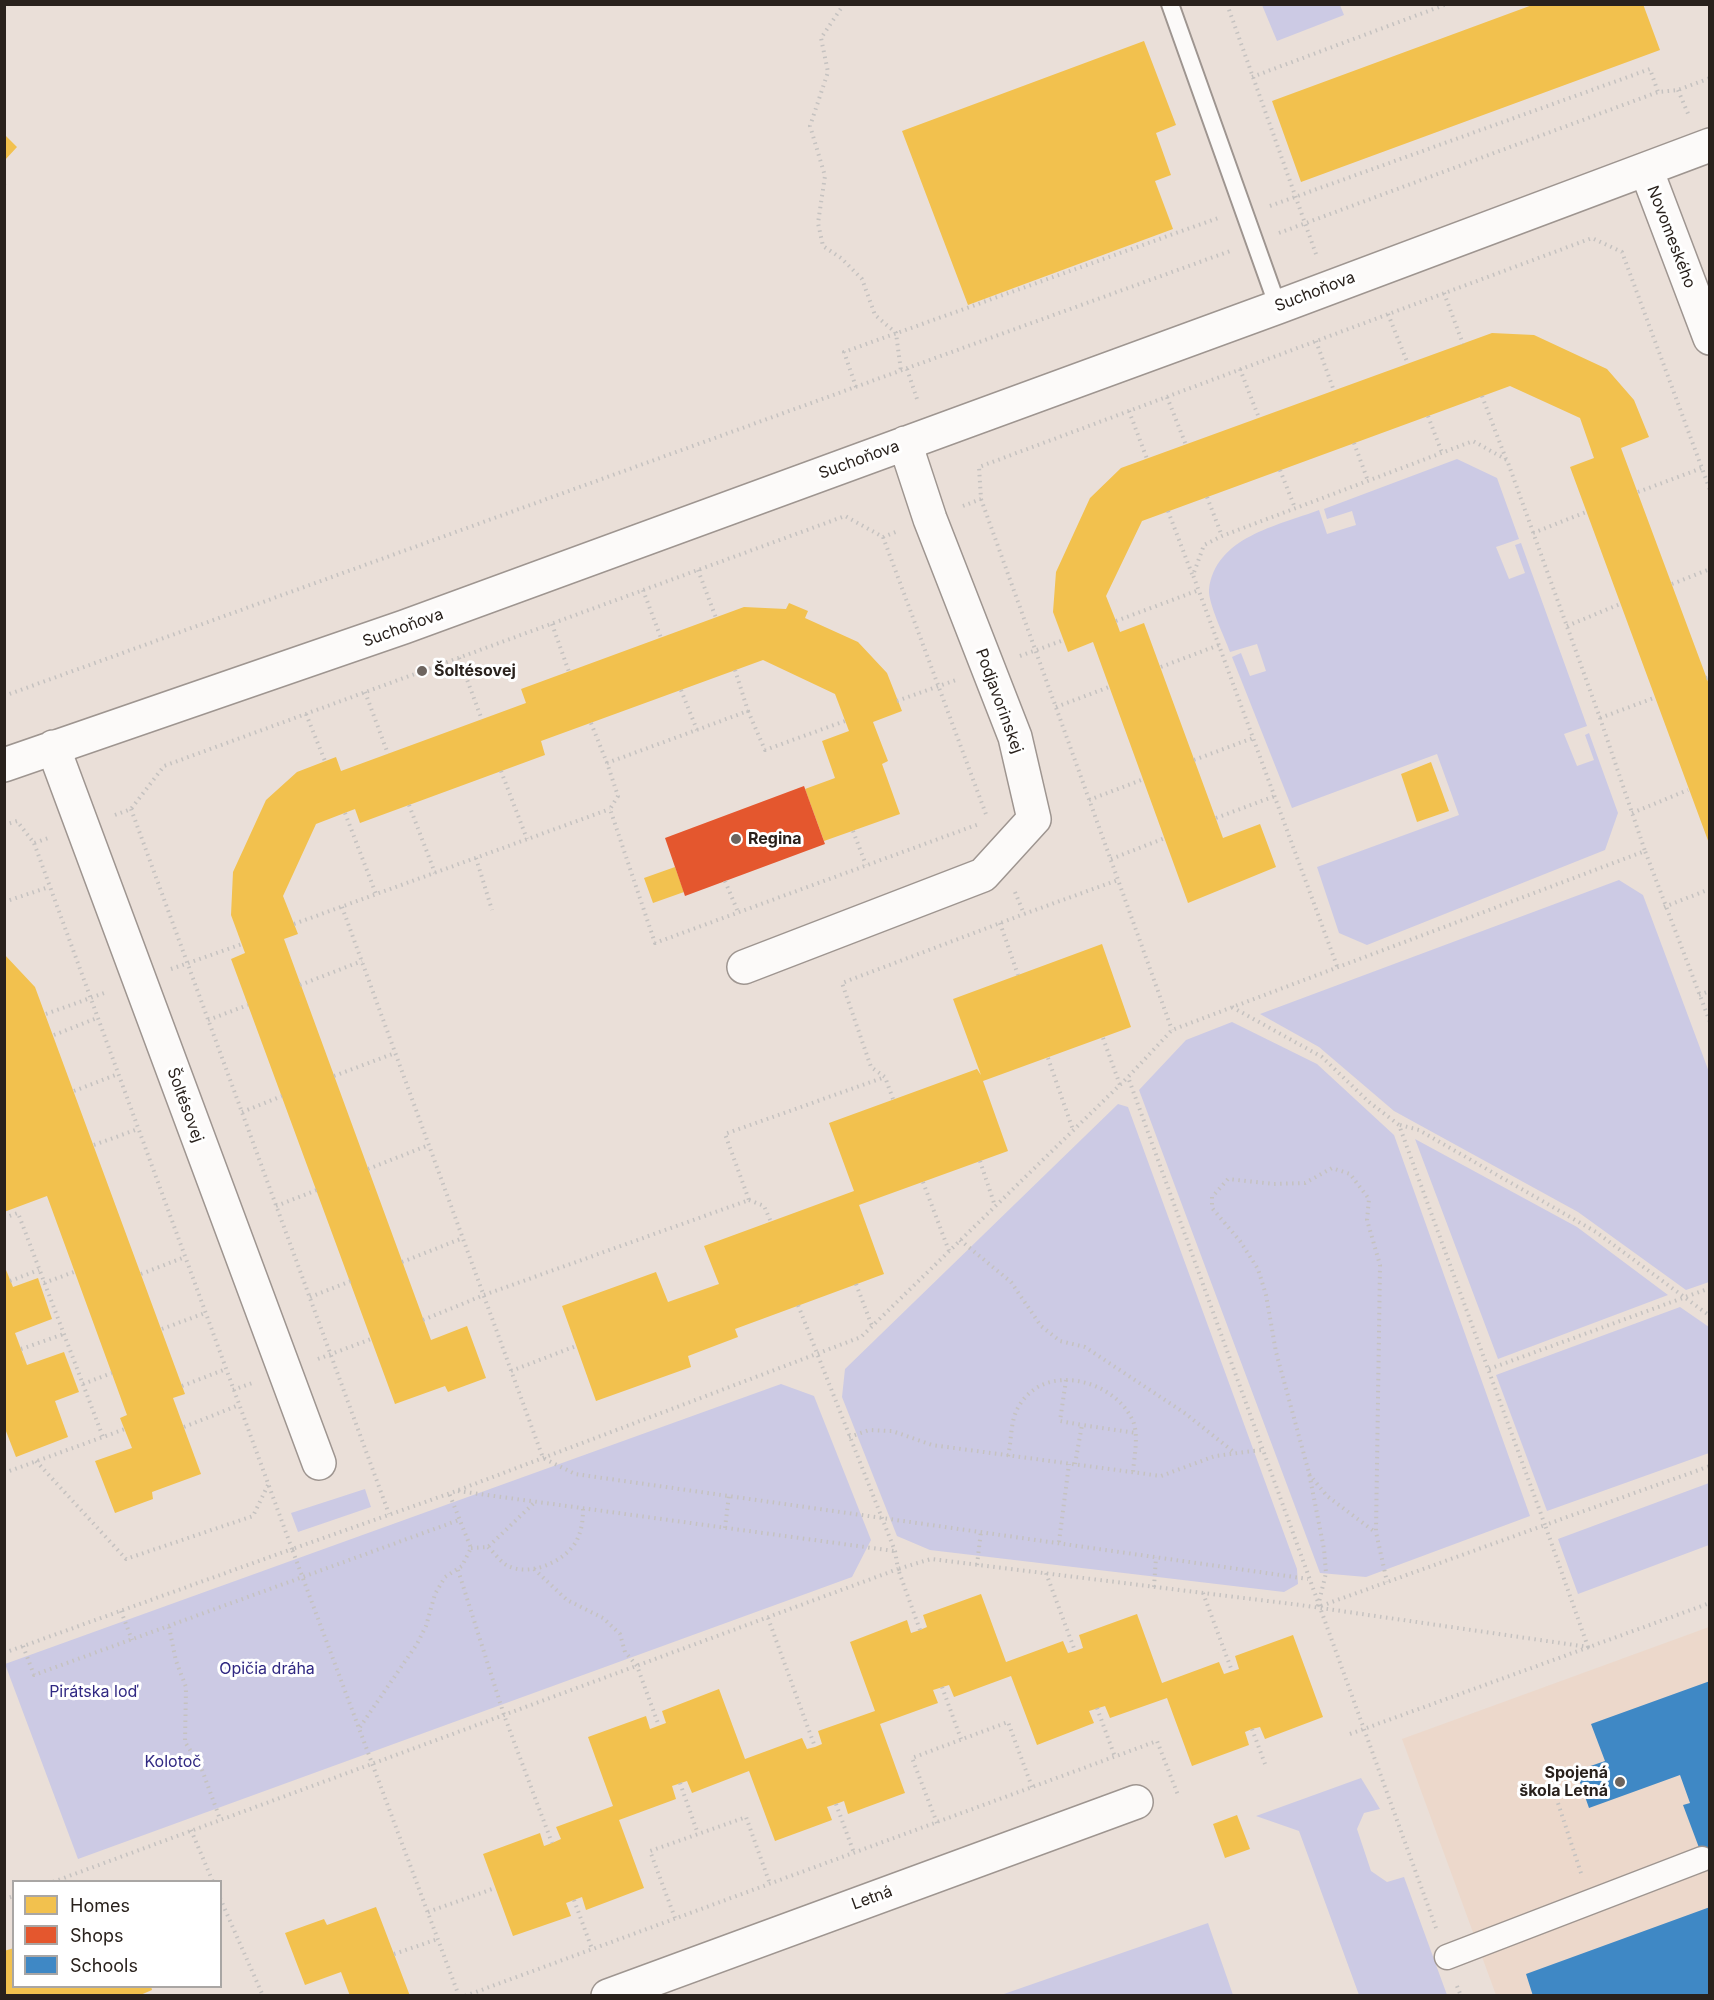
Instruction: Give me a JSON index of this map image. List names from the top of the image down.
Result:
{
  "streets": {
    "street": [
      "Novomeského",
      "Suchoňova",
      "Podjavorinskej",
      "Šoltésovej",
      "Letná"
    ]
  },
  "crossings": [
    ["Novomeského", "Suchoňova"],
    ["Suchoňova", "Podjavorinskej"],
    ["Suchoňova", "Šoltésovej"]
  ],
  "parks": ["Opičia dráha", "Pirátska loď", "Kolotoč"],
  "places": ["Šoltésovej", "Regina", "Spojená škola Letná"],
  "legend": ["Homes", "Shops", "Schools"]
}
